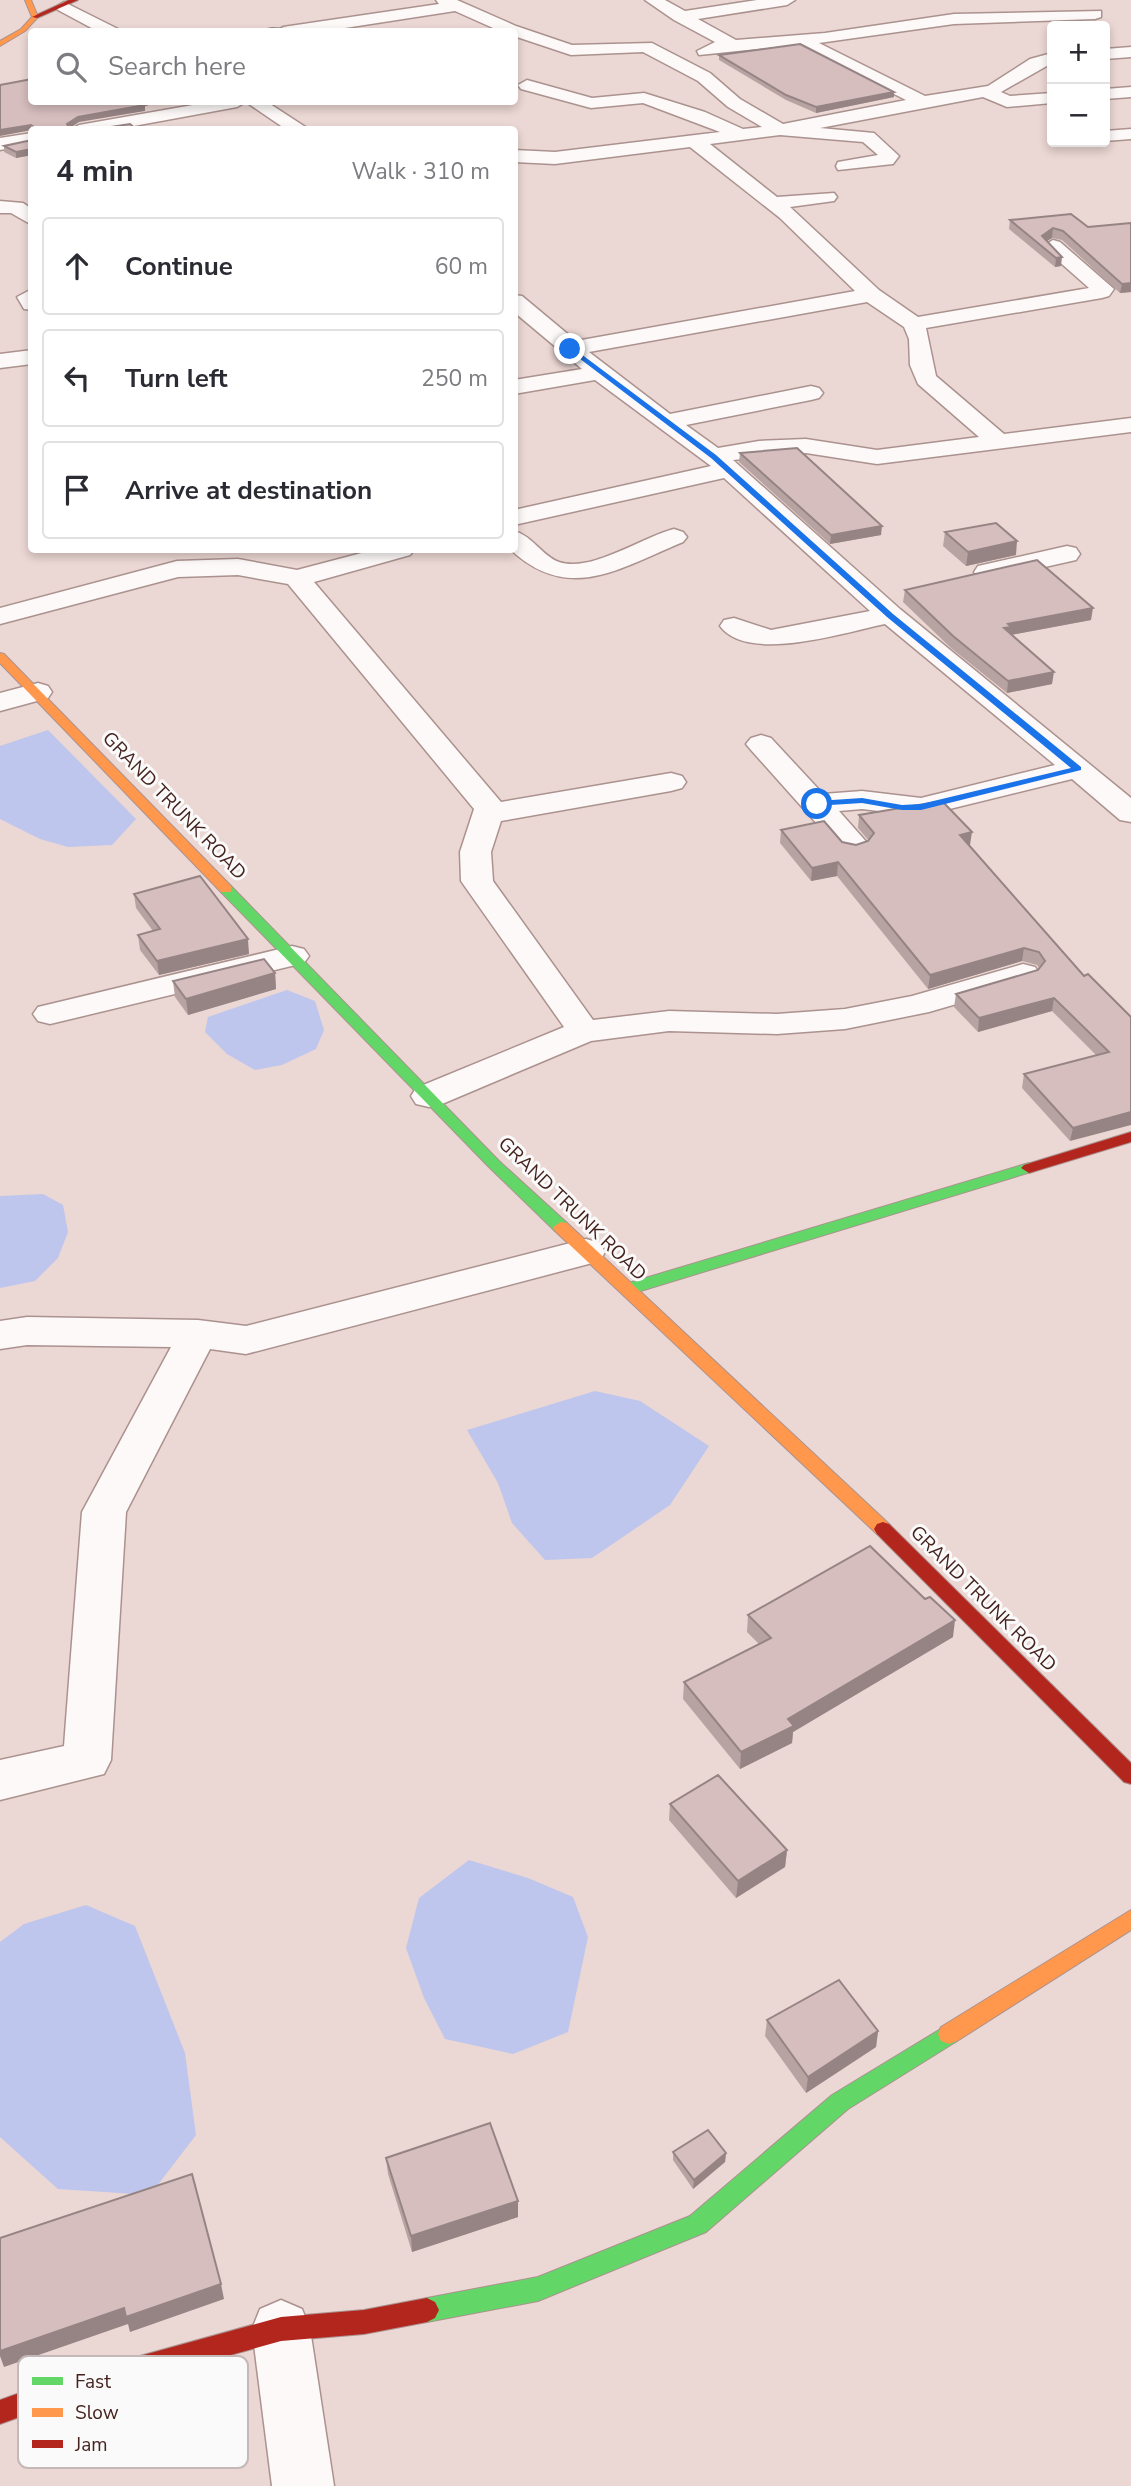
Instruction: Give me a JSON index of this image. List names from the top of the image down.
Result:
{
  "streets": {
    "main road": ["GRAND TRUNK ROAD"]
  },
  "legend": ["Fast", "Slow", "Jam"],
  "page": {
    "map_buttons": ["+", "−"],
    "search": "Search here",
    "heading": ["4 min", "Walk · 310 m"],
    "list": [
      ["Continue", "60 m"],
      ["Turn left", "250 m"],
      "Arrive at destination"
    ]
  }
}
